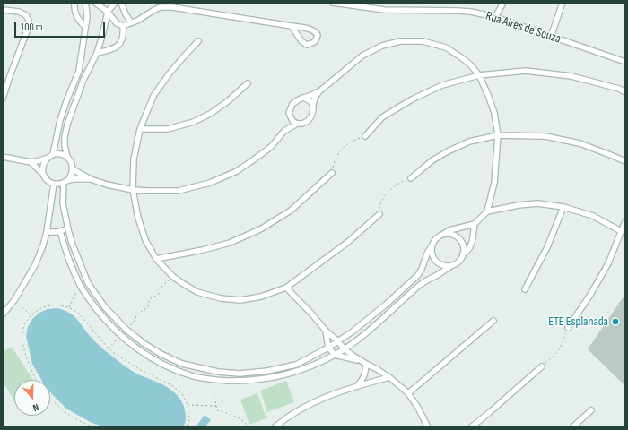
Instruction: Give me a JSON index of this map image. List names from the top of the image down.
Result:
{
  "streets": {
    "street": ["Rua Aires de Souza"]
  },
  "places": ["ETE Esplanada"],
  "scale_bar": "100 m",
  "north": "bottom"
}
